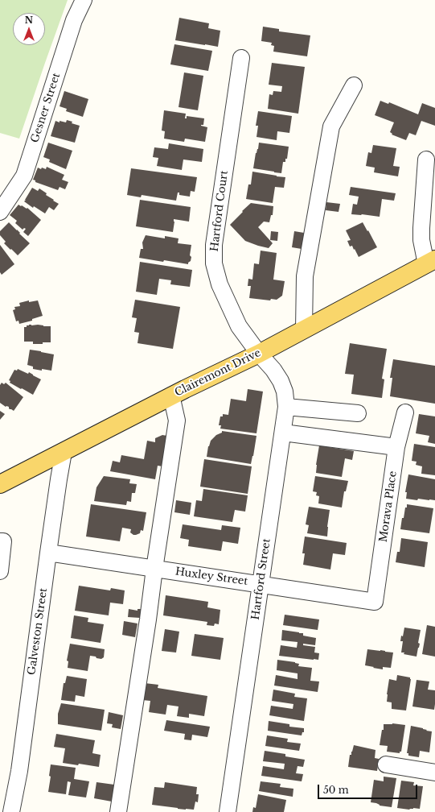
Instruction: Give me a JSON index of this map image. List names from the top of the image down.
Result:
{
  "streets": {
    "main road": ["Clairemont Drive"],
    "street": [
      "Gesner Street",
      "Hartford Court",
      "Morava Place",
      "Huxley Street",
      "Hartford Street",
      "Galveston Street"
    ]
  },
  "crossings": [
    ["Hartford Court", "Clairemont Drive"],
    ["Hartford Court", "Hartford Street"],
    ["Clairemont Drive", "Hartford Street"],
    ["Clairemont Drive", "Galveston Street"],
    ["Morava Place", "Huxley Street"],
    ["Huxley Street", "Hartford Street"],
    ["Huxley Street", "Galveston Street"]
  ],
  "scale_bar": "50 m",
  "north": "top"
}
